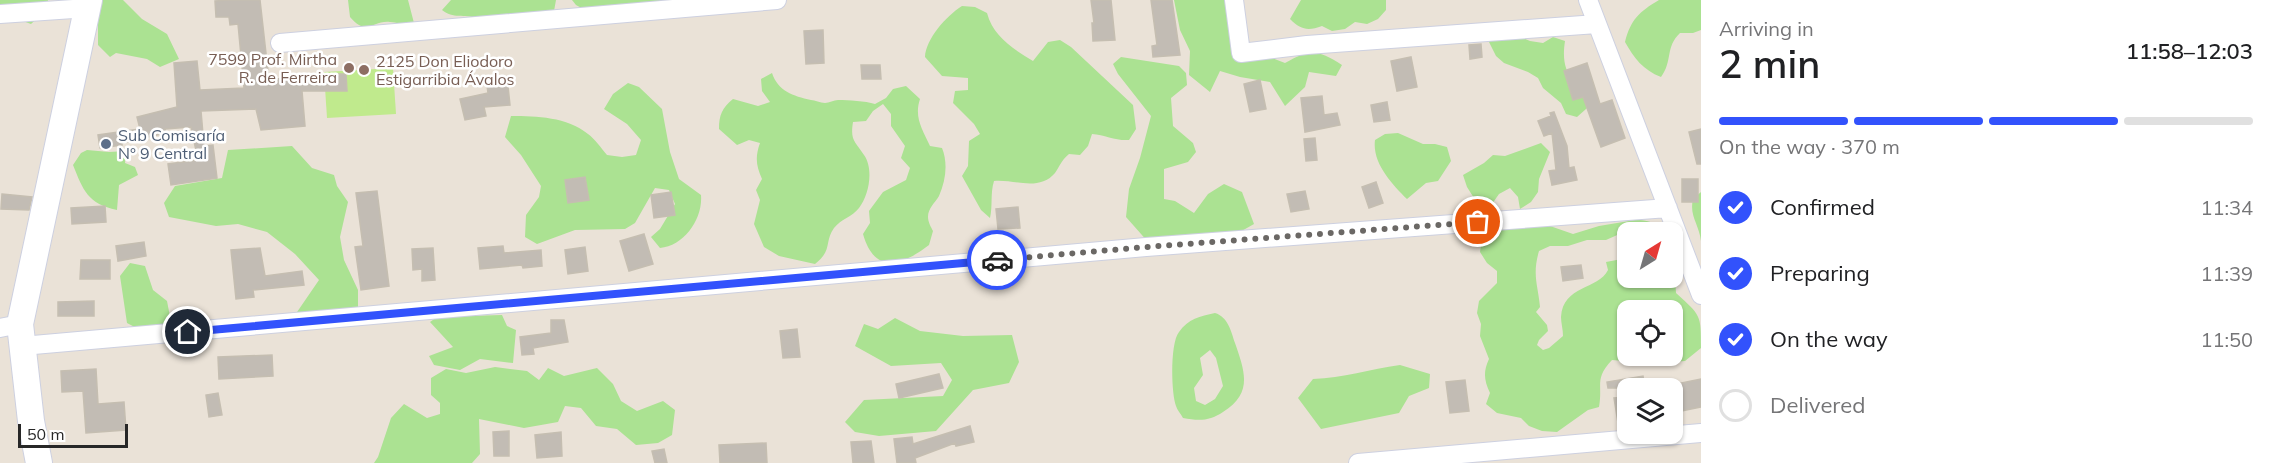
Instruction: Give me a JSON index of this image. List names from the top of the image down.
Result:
{
  "places": ["7599 Prof. Mirtha R. de Ferreira", "2125 Don Eliodoro Estigarribia Ávalos", "Sub Comisaría N° 9 Central"],
  "scale_bar": "50 m",
  "north": "top right",
  "page": {
    "heading": ["2 min", "Arriving in", "11:58–12:03"],
    "bar": "On the way · 370 m",
    "list": [
      ["Confirmed", "11:34"],
      ["Preparing", "11:39"],
      ["On the way", "11:50"],
      "Delivered"
    ],
    "scale": "50 m"
  }
}
